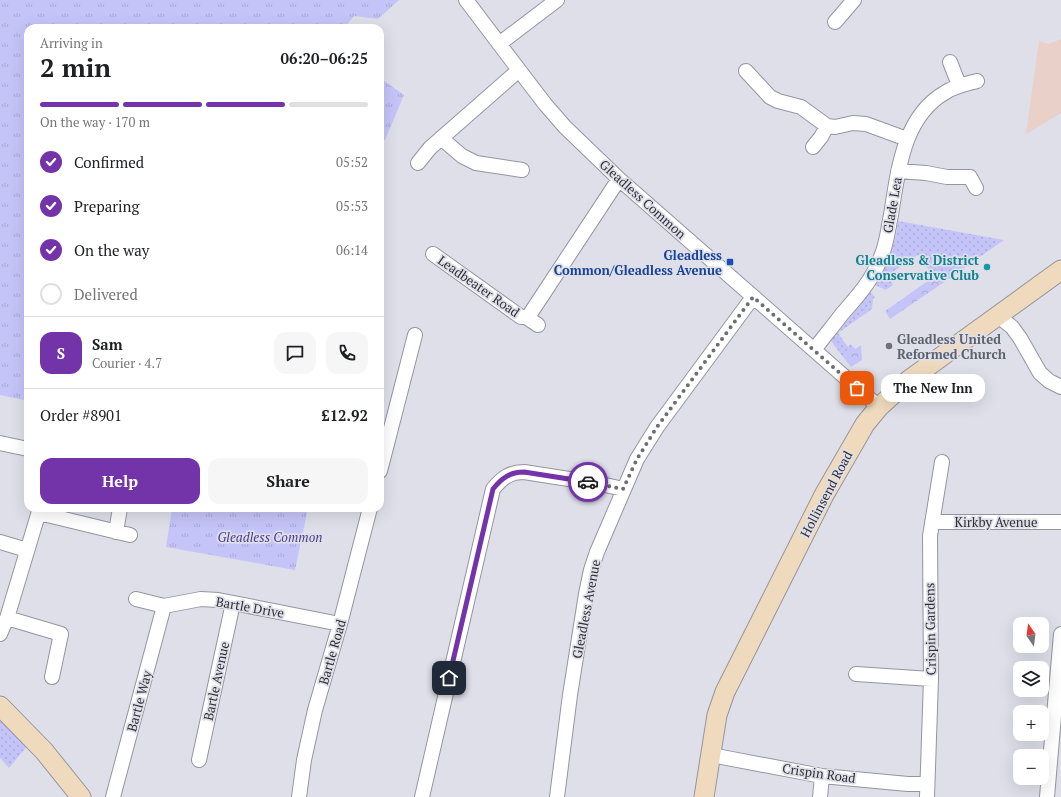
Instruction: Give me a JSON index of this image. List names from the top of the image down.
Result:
{
  "streets": {
    "main road": ["Hollinsend Road"],
    "street": [
      "Gleadless Common",
      "Glade Lea",
      "Leadbeater Road",
      "Kirkby Avenue",
      "Bartle Drive",
      "Gleadless Avenue",
      "Crispin Gardens",
      "Bartle Road",
      "Bartle Avenue",
      "Bartle Way",
      "Crispin Road"
    ]
  },
  "crossings": [
    ["Gleadless Common", "Glade Lea"],
    ["Gleadless Common", "Leadbeater Road"],
    ["Gleadless Common", "Hollinsend Road"],
    ["Gleadless Common", "Gleadless Avenue"],
    ["Hollinsend Road", "Crispin Road"],
    ["Kirkby Avenue", "Crispin Gardens"],
    ["Bartle Drive", "Bartle Road"],
    ["Bartle Drive", "Bartle Avenue"],
    ["Bartle Drive", "Bartle Way"],
    ["Crispin Gardens", "Crispin Road"]
  ],
  "parks": ["Gleadless Common"],
  "places": {
    "transit": ["Gleadless Common/Gleadless Avenue"],
    "other": ["Gleadless & District Conservative Club", "Gleadless United Reformed Church", "The New Inn"]
  },
  "north": "top",
  "page": {
    "heading": ["2 min", "Arriving in", "06:20–06:25"],
    "panel": [
      "Sam",
      "Courier · 4.7",
      "Order #8901",
      "£12.92"
    ],
    "bar": "On the way · 170 m",
    "list": [
      ["Confirmed", "05:52"],
      ["Preparing", "05:53"],
      ["On the way", "06:14"],
      "Delivered"
    ],
    "round": "S",
    "bubble": "The New Inn",
    "buttons": ["Help", "Share"],
    "map_buttons": ["+", "−"]
  }
}
